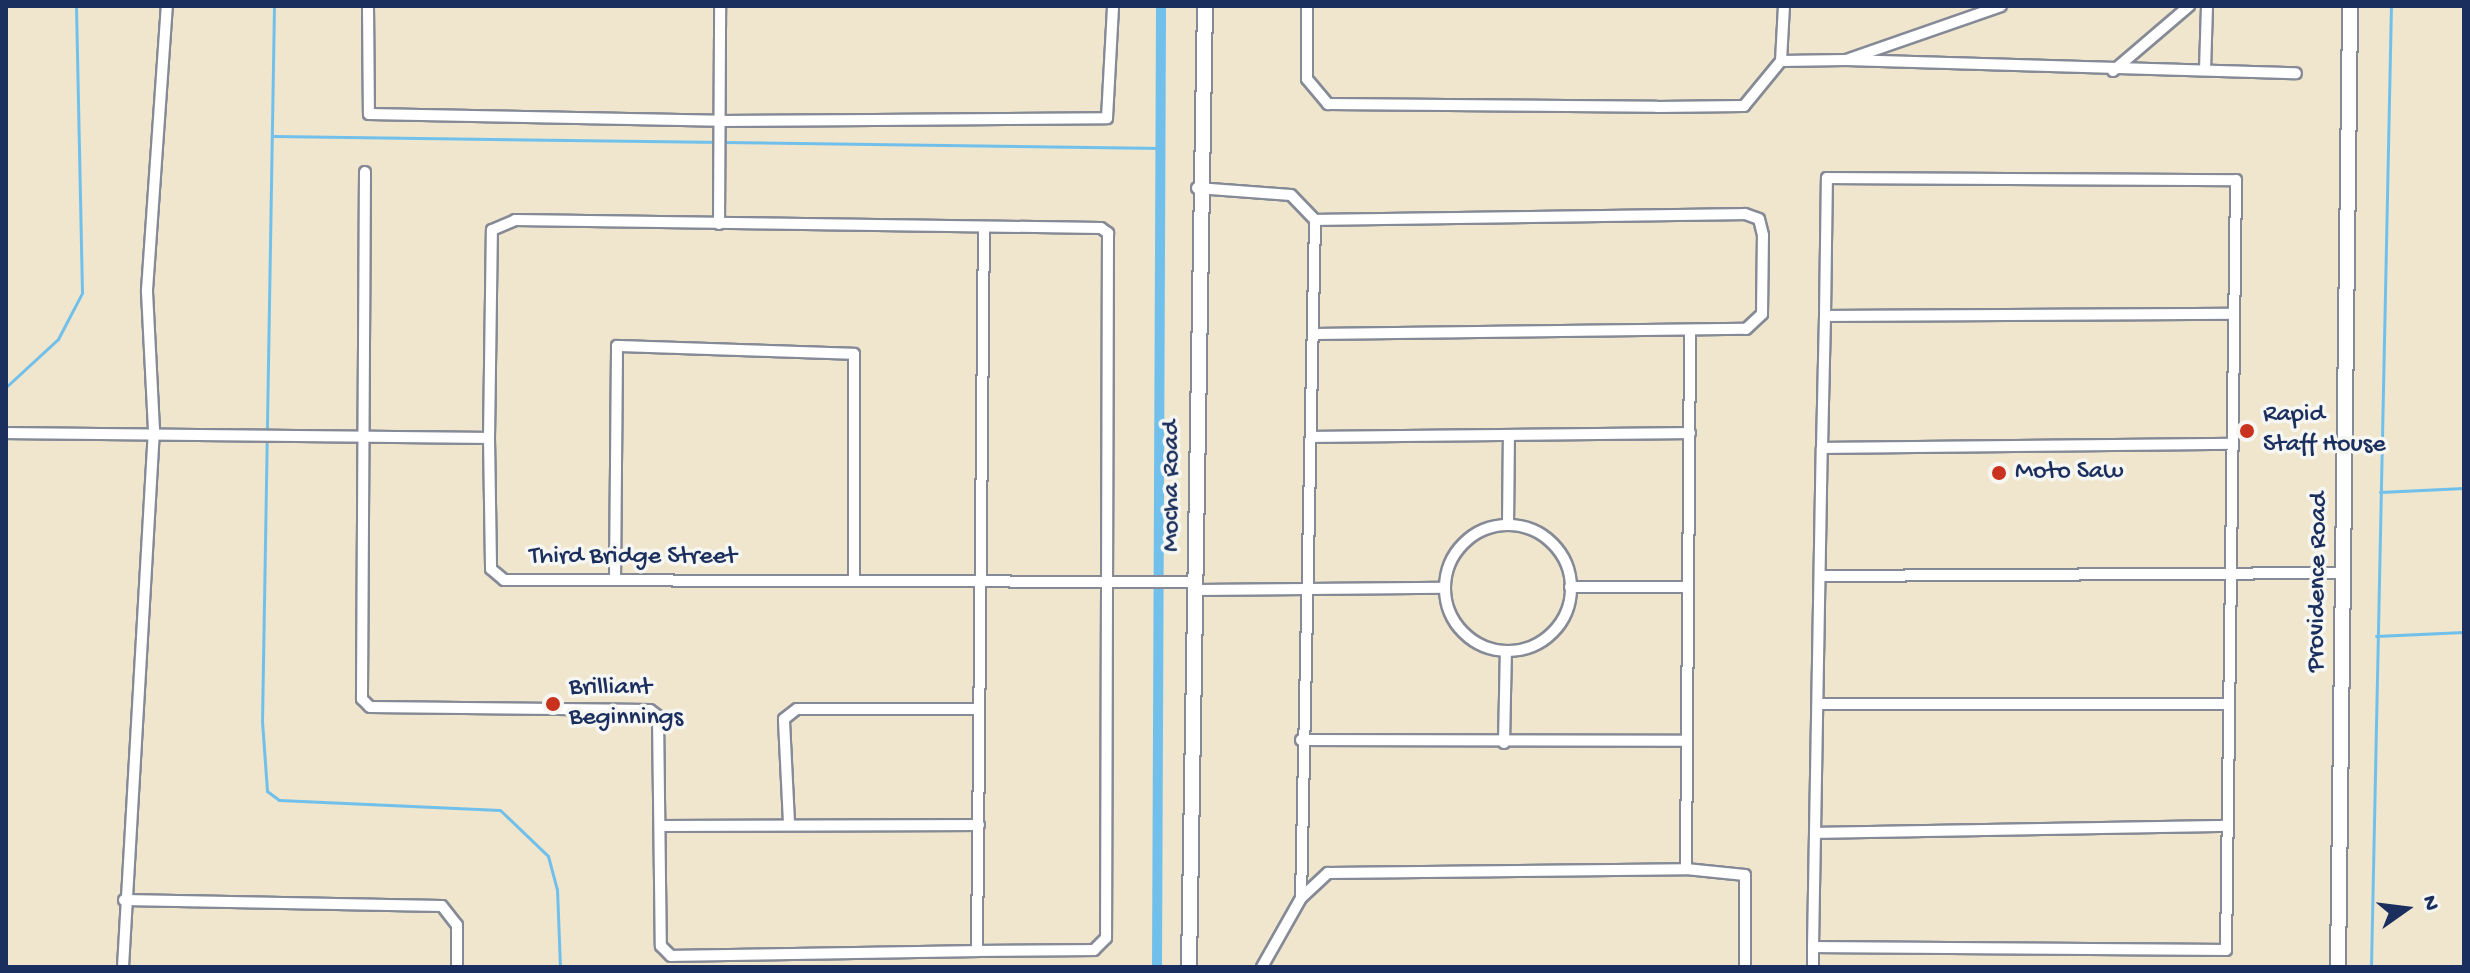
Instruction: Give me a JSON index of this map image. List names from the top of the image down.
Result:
{
  "streets": {
    "street": ["Mocha Road", "Third Bridge Street", "Providence Road"]
  },
  "crossings": [
    ["Mocha Road", "Third Bridge Street"]
  ],
  "places": ["Rapid Staff House", "Moto Saw", "Brilliant Beginnings"],
  "north": "right"
}
